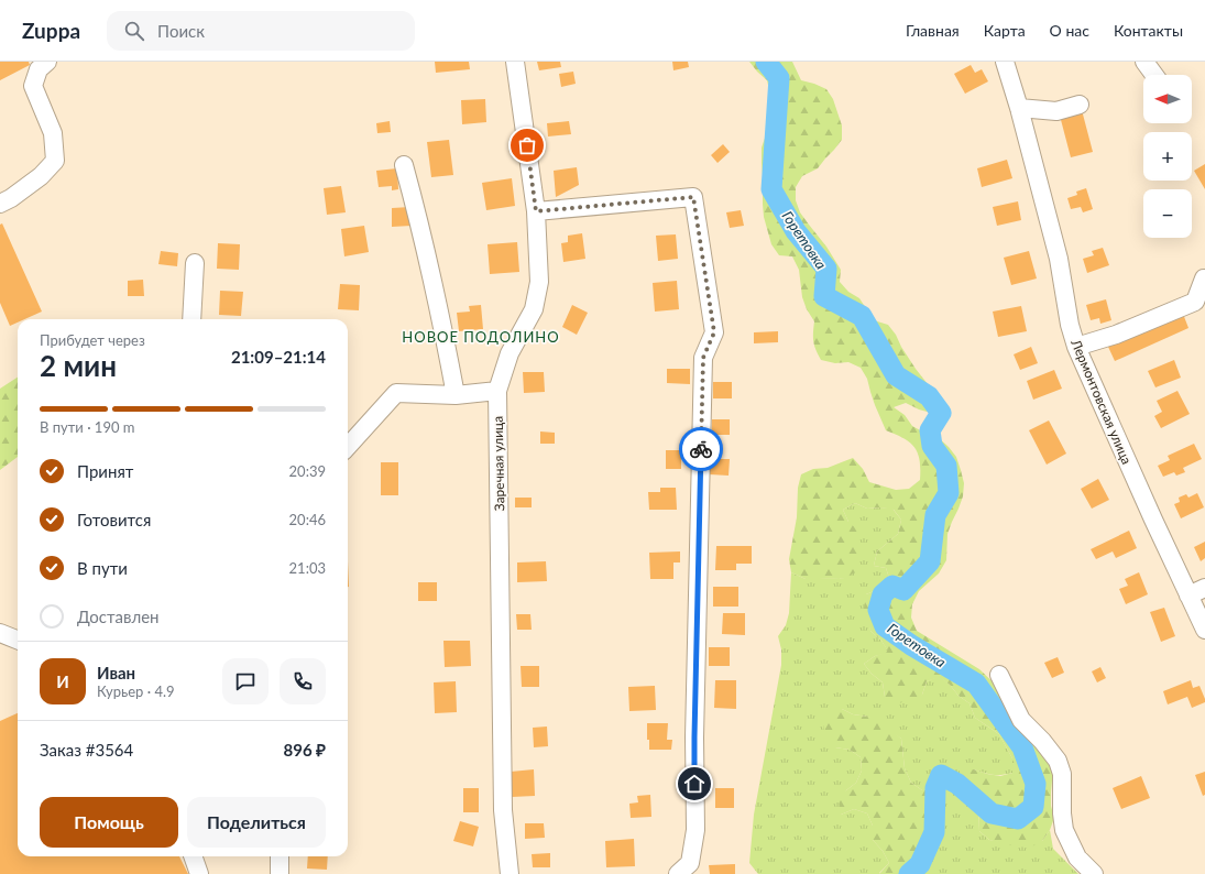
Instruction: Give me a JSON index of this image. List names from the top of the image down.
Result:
{
  "streets": {
    "street": ["Лермонтовская улица", "Заречная улица"]
  },
  "districts": ["НОВОЕ ПОДОЛИНО"],
  "water": ["Горетовка"],
  "north": "left",
  "page": {
    "header": "Zuppa",
    "search": "Поиск",
    "nav": [
      "Главная",
      "Карта",
      "О нас",
      "Контакты"
    ],
    "map_buttons": ["+", "−"],
    "heading": ["2 мин", "Прибудет через", "21:09–21:14"],
    "panel": [
      "Иван",
      "Курьер · 4.9",
      "Заказ #3564",
      "896 ₽"
    ],
    "bar": "В пути · 190 m",
    "list": [
      ["Принят", "20:39"],
      ["Готовится", "20:46"],
      ["В пути", "21:03"],
      "Доставлен"
    ],
    "round": "И",
    "buttons": ["Помощь", "Поделиться"]
  }
}
